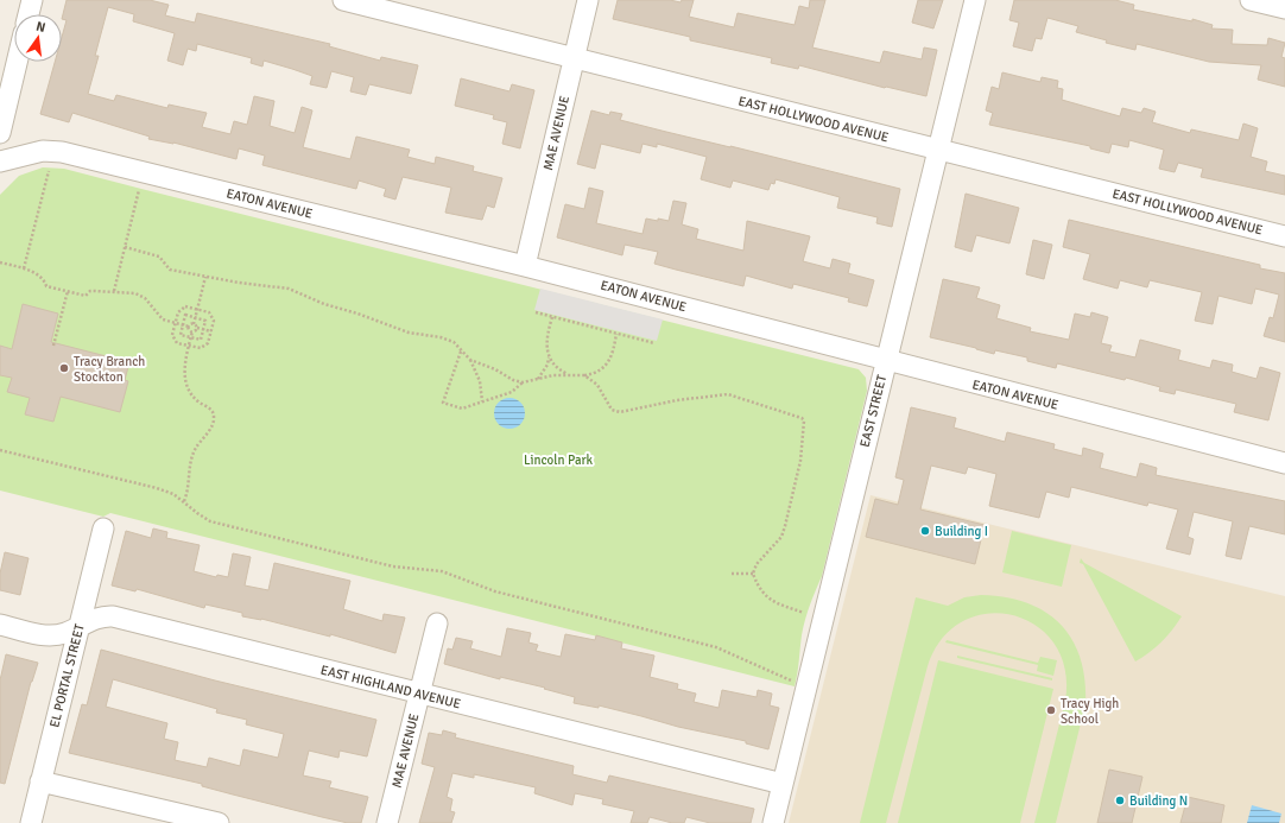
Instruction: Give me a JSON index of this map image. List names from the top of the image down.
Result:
{
  "streets": {
    "street": [
      "EAST HOLLYWOOD AVENUE",
      "MAE AVENUE",
      "EATON AVENUE",
      "EAST STREET",
      "EL PORTAL STREET",
      "EAST HIGHLAND AVENUE"
    ]
  },
  "crossings": [
    ["EAST HOLLYWOOD AVENUE", "MAE AVENUE"],
    ["EAST HOLLYWOOD AVENUE", "EAST STREET"],
    ["MAE AVENUE", "EATON AVENUE"],
    ["MAE AVENUE", "EAST HIGHLAND AVENUE"],
    ["EATON AVENUE", "EAST STREET"],
    ["EAST STREET", "EAST HIGHLAND AVENUE"],
    ["EL PORTAL STREET", "EAST HIGHLAND AVENUE"]
  ],
  "parks": ["Lincoln Park"],
  "places": [
    "Tracy Branch Stockton",
    "Building I",
    "Tracy High School",
    "Building N"
  ],
  "north": "top"
}
